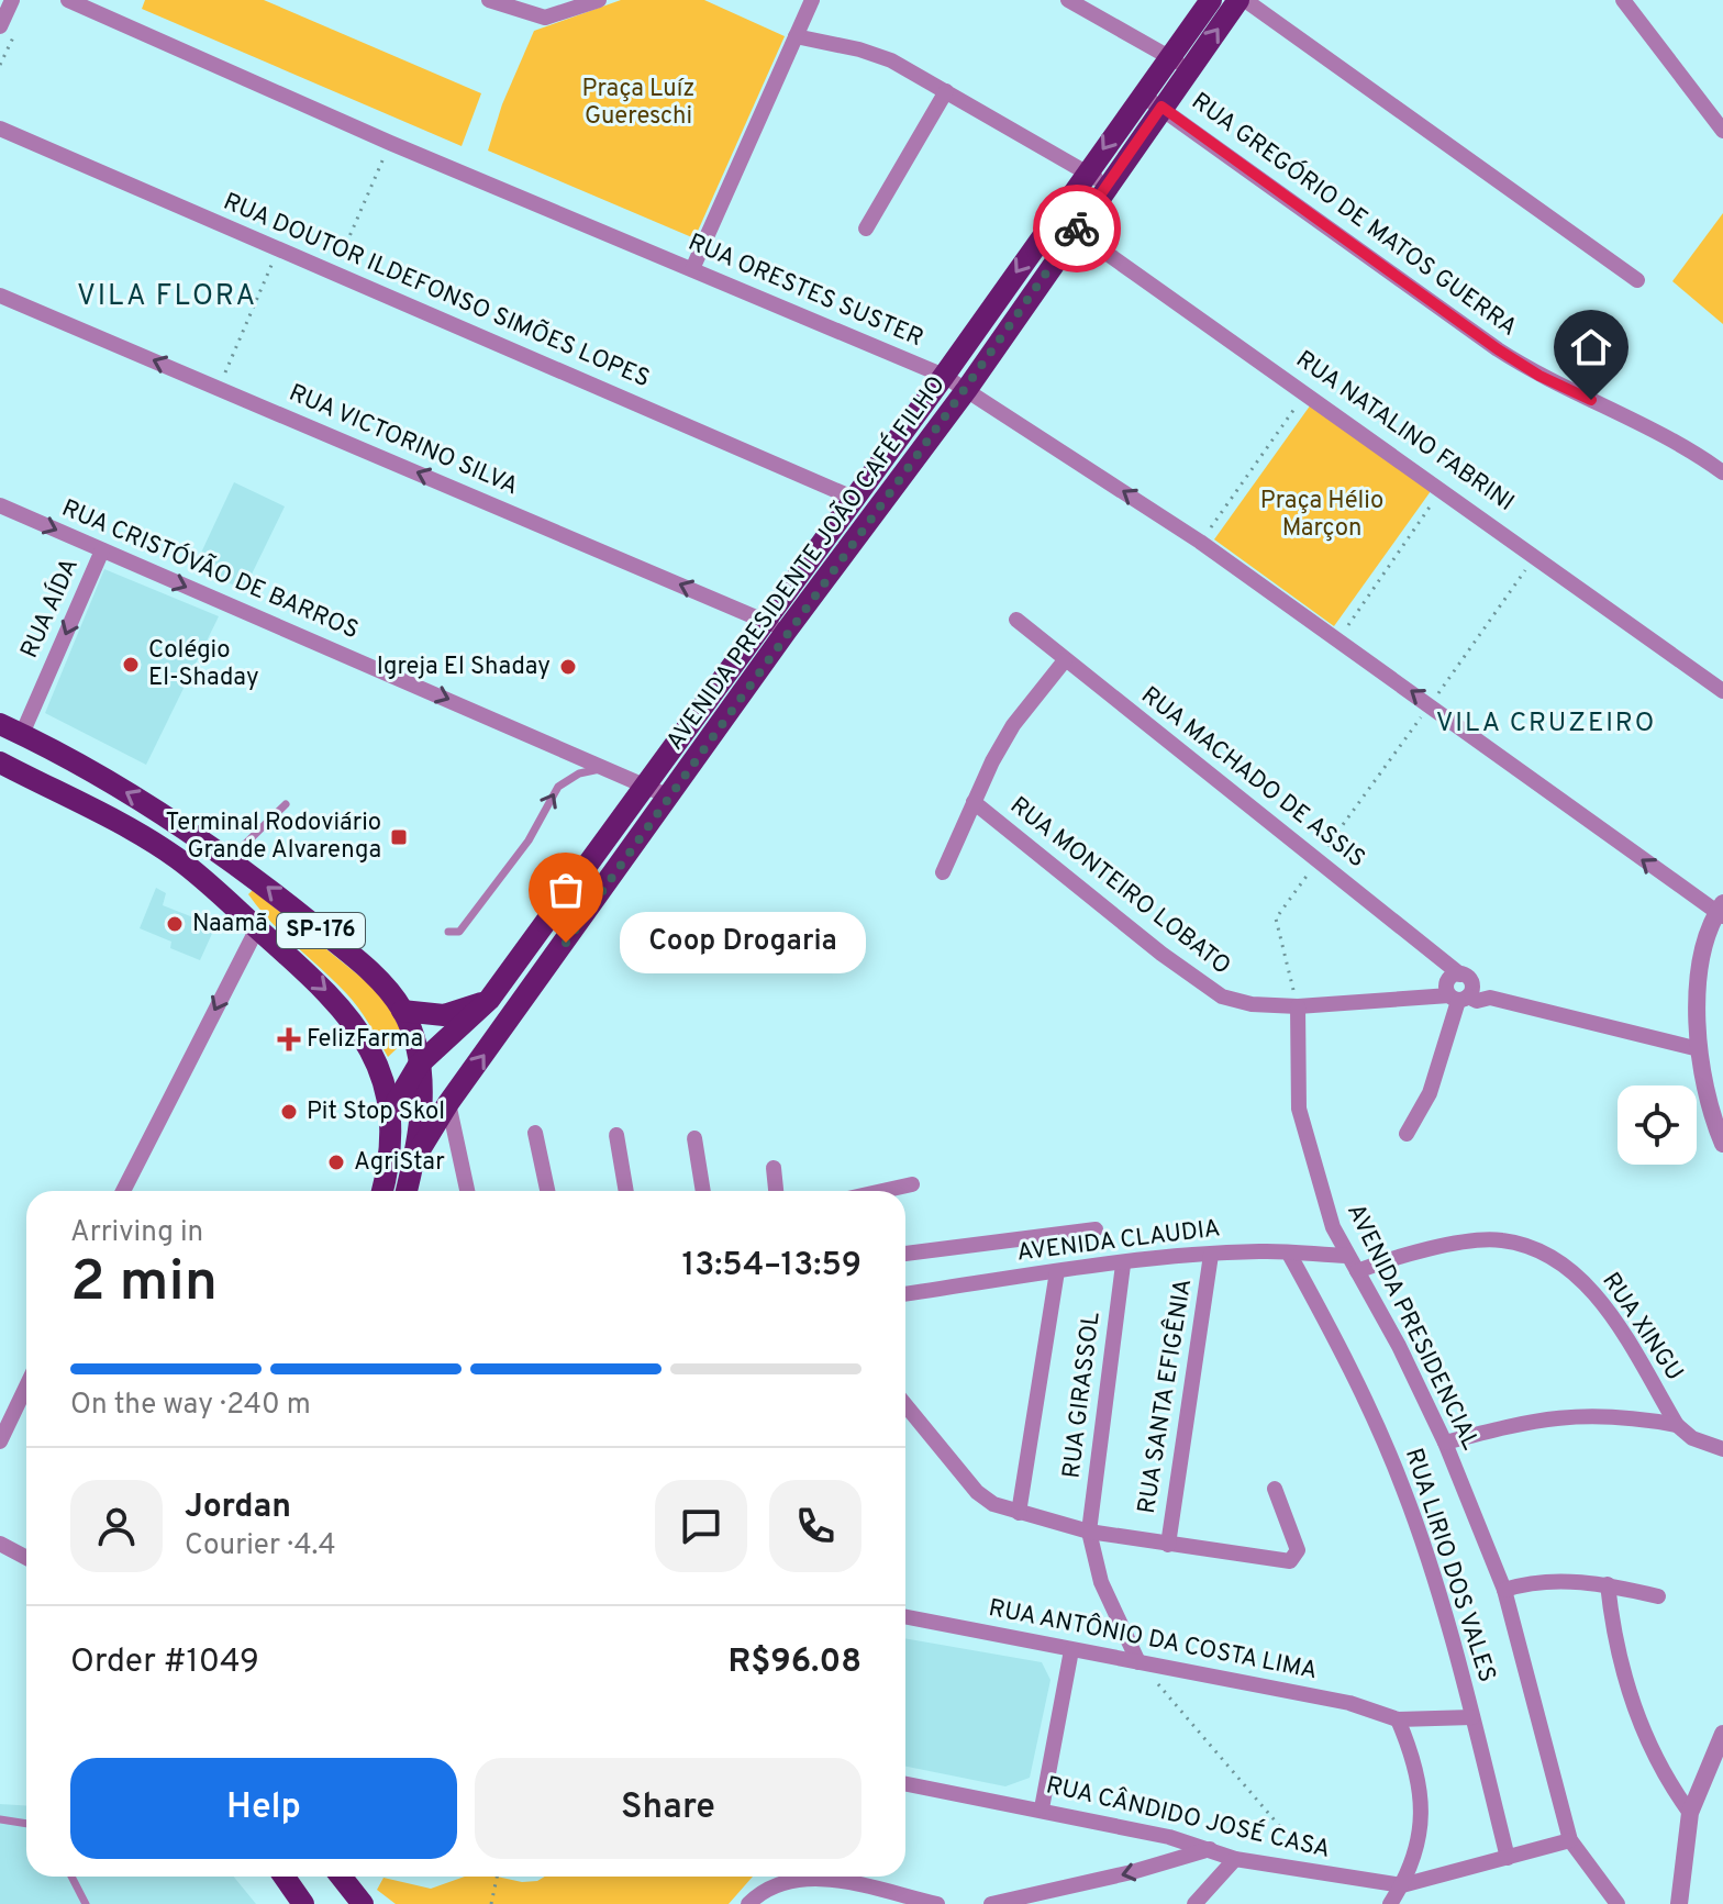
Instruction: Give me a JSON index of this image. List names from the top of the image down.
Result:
{
  "streets": {
    "main road": ["AVENIDA PRESIDENTE JOÃO CAFÉ FILHO", "SP-176"],
    "street": [
      "RUA GREGÓRIO DE MATOS GUERRA",
      "RUA DOUTOR ILDEFONSO SIMÕES LOPES",
      "RUA ORESTES SUSTER",
      "RUA NATALINO FABRINI",
      "RUA VICTORINO SILVA",
      "RUA CRISTÓVÃO DE BARROS",
      "RUA AÍDA",
      "RUA MACHADO DE ASSIS",
      "RUA MONTEIRO LOBATO",
      "AVENIDA CLAUDIA",
      "AVENIDA PRESIDENCIAL",
      "RUA XINGU",
      "RUA GIRASSOL",
      "RUA SANTA EFIGÊNIA",
      "RUA LIRIO DOS VALES",
      "RUA ANTÔNIO DA COSTA LIMA",
      "RUA CÂNDIDO JOSÉ CASA"
    ]
  },
  "crossings": [
    ["RUA GREGÓRIO DE MATOS GUERRA", "AVENIDA PRESIDENTE JOÃO CAFÉ FILHO"],
    ["RUA DOUTOR ILDEFONSO SIMÕES LOPES", "AVENIDA PRESIDENTE JOÃO CAFÉ FILHO"],
    ["RUA ORESTES SUSTER", "AVENIDA PRESIDENTE JOÃO CAFÉ FILHO"],
    ["RUA NATALINO FABRINI", "AVENIDA PRESIDENTE JOÃO CAFÉ FILHO"],
    ["RUA VICTORINO SILVA", "AVENIDA PRESIDENTE JOÃO CAFÉ FILHO"],
    ["AVENIDA PRESIDENTE JOÃO CAFÉ FILHO", "RUA CRISTÓVÃO DE BARROS"],
    ["AVENIDA PRESIDENTE JOÃO CAFÉ FILHO", "SP-176"],
    ["RUA CRISTÓVÃO DE BARROS", "RUA AÍDA"],
    ["RUA AÍDA", "SP-176"],
    ["RUA MACHADO DE ASSIS", "RUA MONTEIRO LOBATO"],
    ["RUA MONTEIRO LOBATO", "AVENIDA PRESIDENCIAL"],
    ["AVENIDA CLAUDIA", "AVENIDA PRESIDENCIAL"],
    ["AVENIDA CLAUDIA", "RUA GIRASSOL"],
    ["AVENIDA CLAUDIA", "RUA SANTA EFIGÊNIA"],
    ["AVENIDA CLAUDIA", "RUA LIRIO DOS VALES"],
    ["AVENIDA PRESIDENCIAL", "RUA XINGU"],
    ["AVENIDA PRESIDENCIAL", "RUA CÂNDIDO JOSÉ CASA"],
    ["RUA LIRIO DOS VALES", "RUA CÂNDIDO JOSÉ CASA"]
  ],
  "one_way": [
    "RUA ORESTES SUSTER",
    "RUA VICTORINO SILVA",
    "RUA CRISTÓVÃO DE BARROS",
    "RUA AÍDA"
  ],
  "districts": ["VILA FLORA", "VILA CRUZEIRO"],
  "parks": ["Praça Luíz Guereschi", "Praça Hélio Marçon"],
  "places": {
    "other": [
      "Colégio El-Shaday",
      "Igreja El Shaday",
      "Naamã",
      "Coop Drogaria",
      "Pit Stop Skol",
      "AgriStar"
    ],
    "transit": ["Terminal Rodoviário Grande Alvarenga"],
    "health": ["FelizFarma"]
  },
  "page": {
    "bubble": "Coop Drogaria",
    "heading": ["2 min", "Arriving in", "13:54–13:59"],
    "panel": [
      "Jordan",
      "Courier · 4.4",
      "Order #1049",
      "R$96.08"
    ],
    "bar": "On the way · 240 m",
    "buttons": ["Help", "Share"]
  }
}
